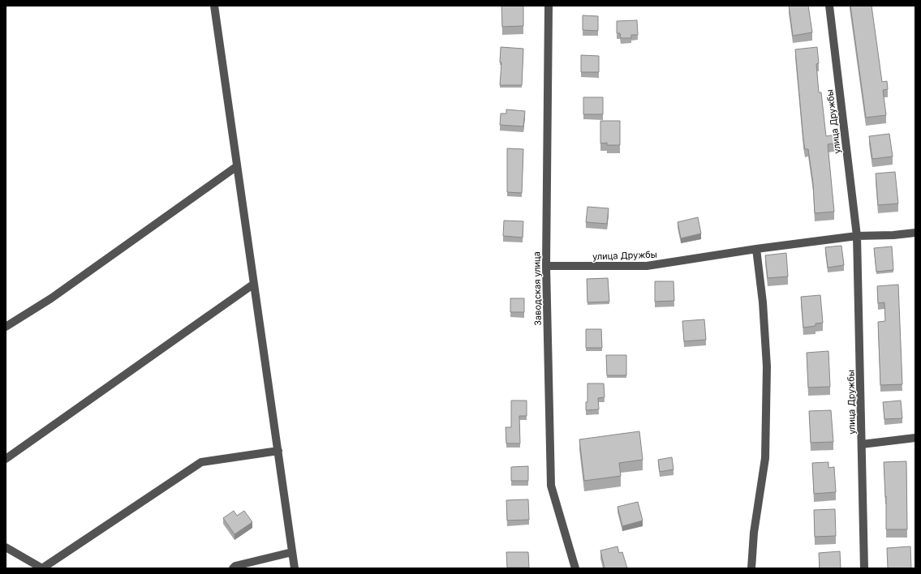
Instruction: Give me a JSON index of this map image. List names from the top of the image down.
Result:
{
  "streets": {
    "street": ["улица Дружбы", "Заводская улица"]
  },
  "crossings": [
    ["улица Дружбы", "Заводская улица"]
  ]
}
